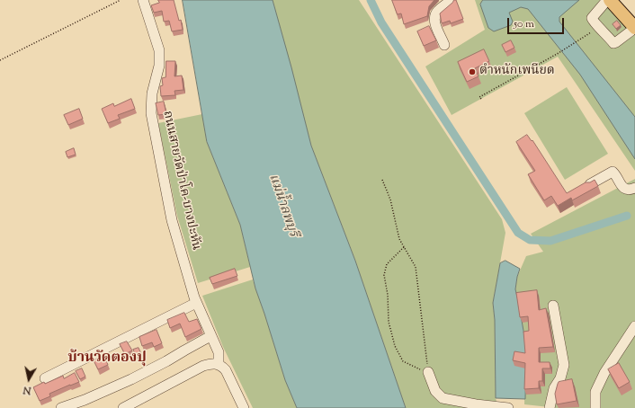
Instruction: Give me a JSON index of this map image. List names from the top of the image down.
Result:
{
  "streets": {
    "street": ["ถนนสายวัดป่าโค-บางปะหัน"]
  },
  "districts": ["บ้านวัดตองปุ"],
  "water": ["แม่น้ำลพบุรี"],
  "places": ["ตำหนักเพนียด"],
  "scale_bar": "50 m",
  "north": "bottom"
}
